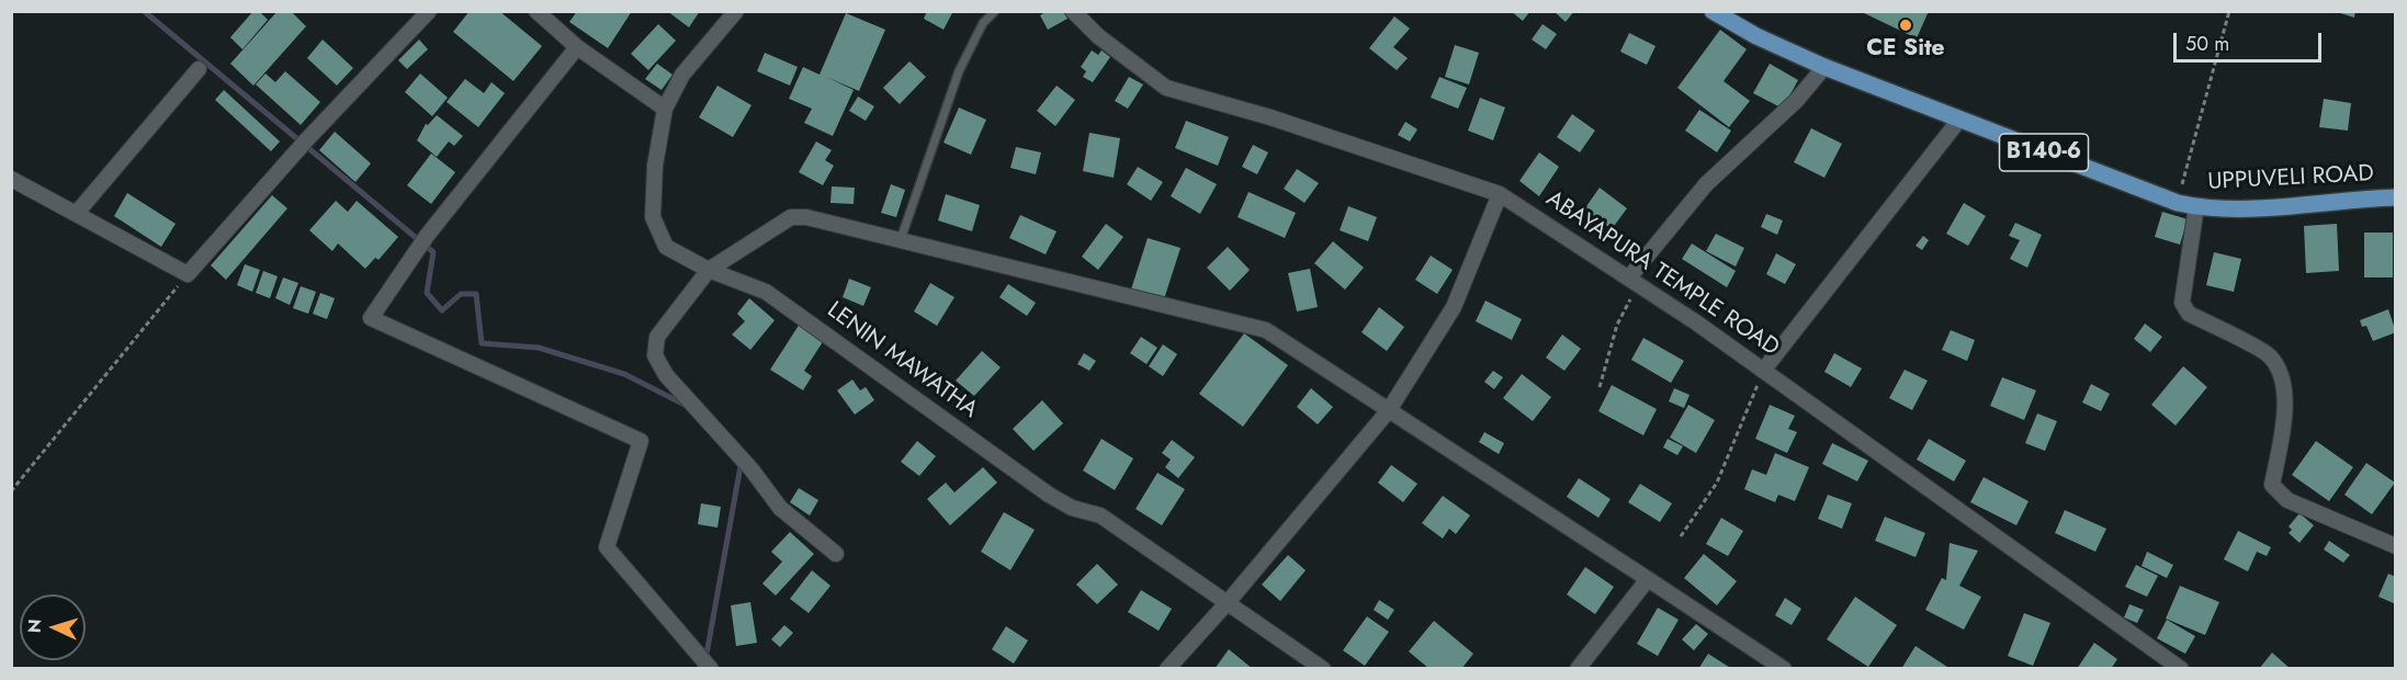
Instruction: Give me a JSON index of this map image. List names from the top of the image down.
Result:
{
  "streets": {
    "main road": ["B140-6", "UPPUVELI ROAD"],
    "street": ["ABAYAPURA TEMPLE ROAD", "LENIN MAWATHA"]
  },
  "places": ["CE Site"],
  "scale_bar": "50 m",
  "north": "left"
}
